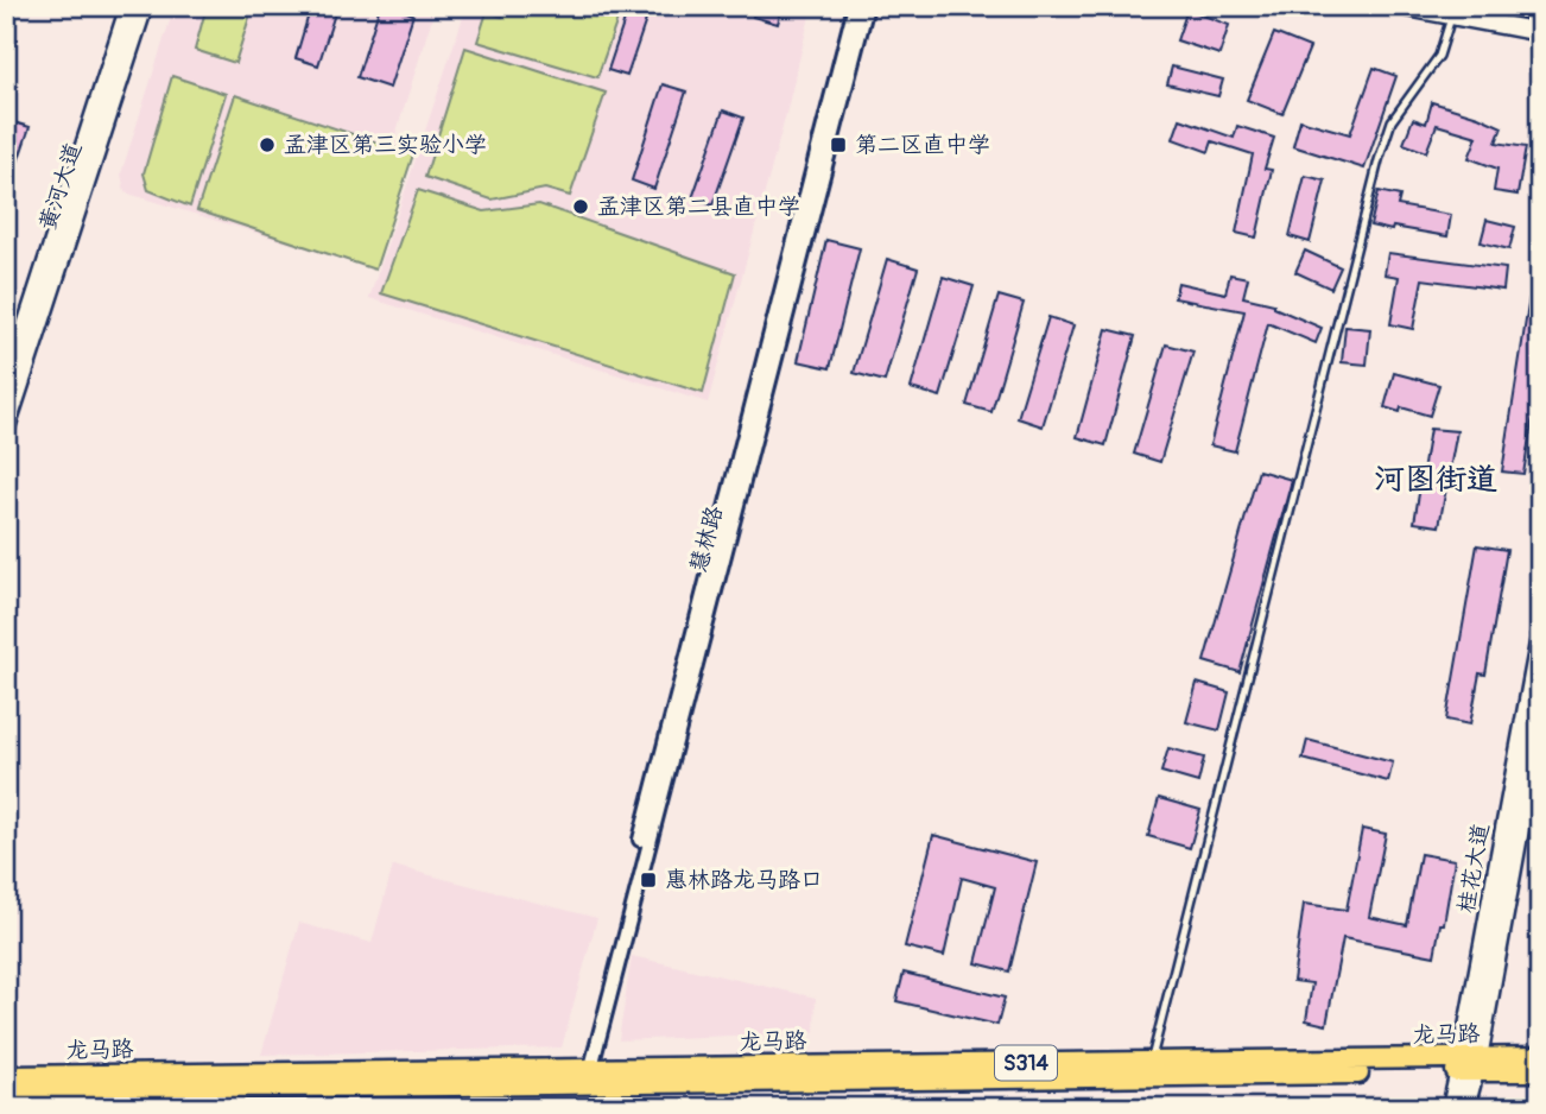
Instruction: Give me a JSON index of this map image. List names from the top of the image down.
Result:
{
  "streets": {
    "main road": [
      "黄河大道",
      "桂花大道",
      "龙马路",
      "S314"
    ],
    "street": ["慧林路"]
  },
  "crossings": [
    ["慧林路", "龙马路"],
    ["桂花大道", "龙马路"]
  ],
  "districts": ["河图街道"],
  "places": {
    "other": ["孟津区第三实验小学", "孟津区第二县直中学"],
    "transit": ["第二区直中学", "惠林路龙马路口"]
  }
}
